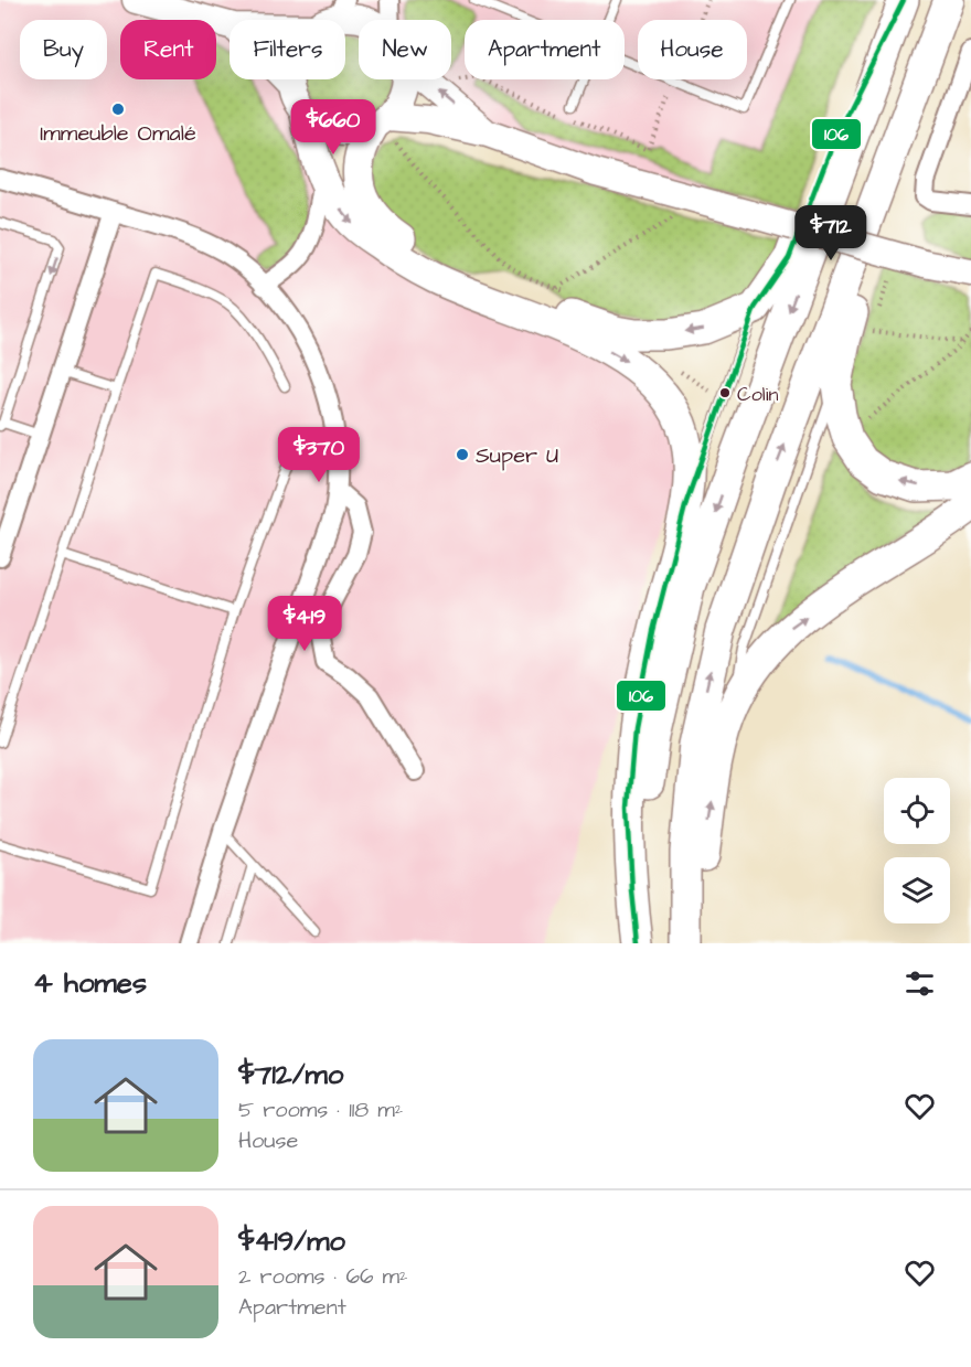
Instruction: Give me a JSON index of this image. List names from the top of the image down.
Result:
{
  "places": ["Immeuble Omalé", "Colin", "Super U"],
  "lines": ["transit line 106"],
  "page": {
    "chip": [
      "Buy",
      "Rent",
      "Filters",
      "New",
      "Apartment",
      "House"
    ],
    "price": [
      "$660",
      "$712",
      "$370",
      "$419"
    ],
    "heading": "4 homes",
    "list": [
      {
        "name": "$712/mo",
        "note": "5 rooms · 118 m² · House"
      },
      {
        "name": "$419/mo",
        "note": "2 rooms · 66 m² · Apartment"
      }
    ]
  }
}
